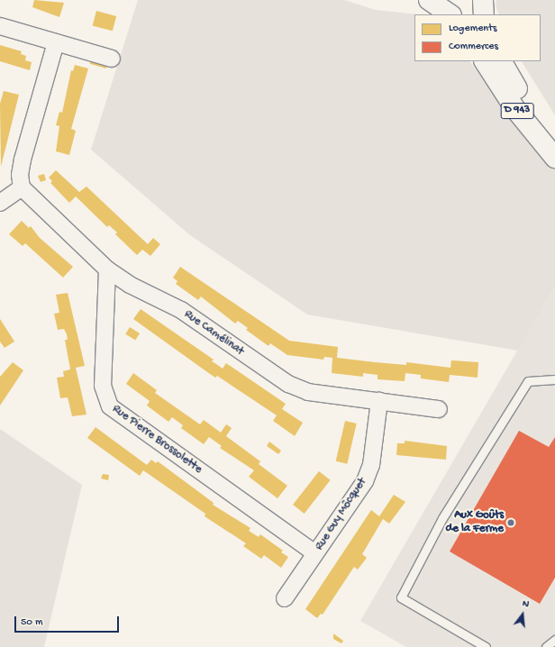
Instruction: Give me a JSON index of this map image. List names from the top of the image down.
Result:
{
  "streets": {
    "main road": ["D 943"],
    "street": ["Rue Camélinat", "Rue Pierre Brossolette", "Rue Guy Môcquet"]
  },
  "crossings": [
    ["Rue Camélinat", "Rue Pierre Brossolette"],
    ["Rue Camélinat", "Rue Guy Môcquet"],
    ["Rue Pierre Brossolette", "Rue Guy Môcquet"]
  ],
  "places": ["Aux Goûts de la Ferme"],
  "legend": ["Logements", "Commerces"],
  "scale_bar": "50 m",
  "north": "top"
}
